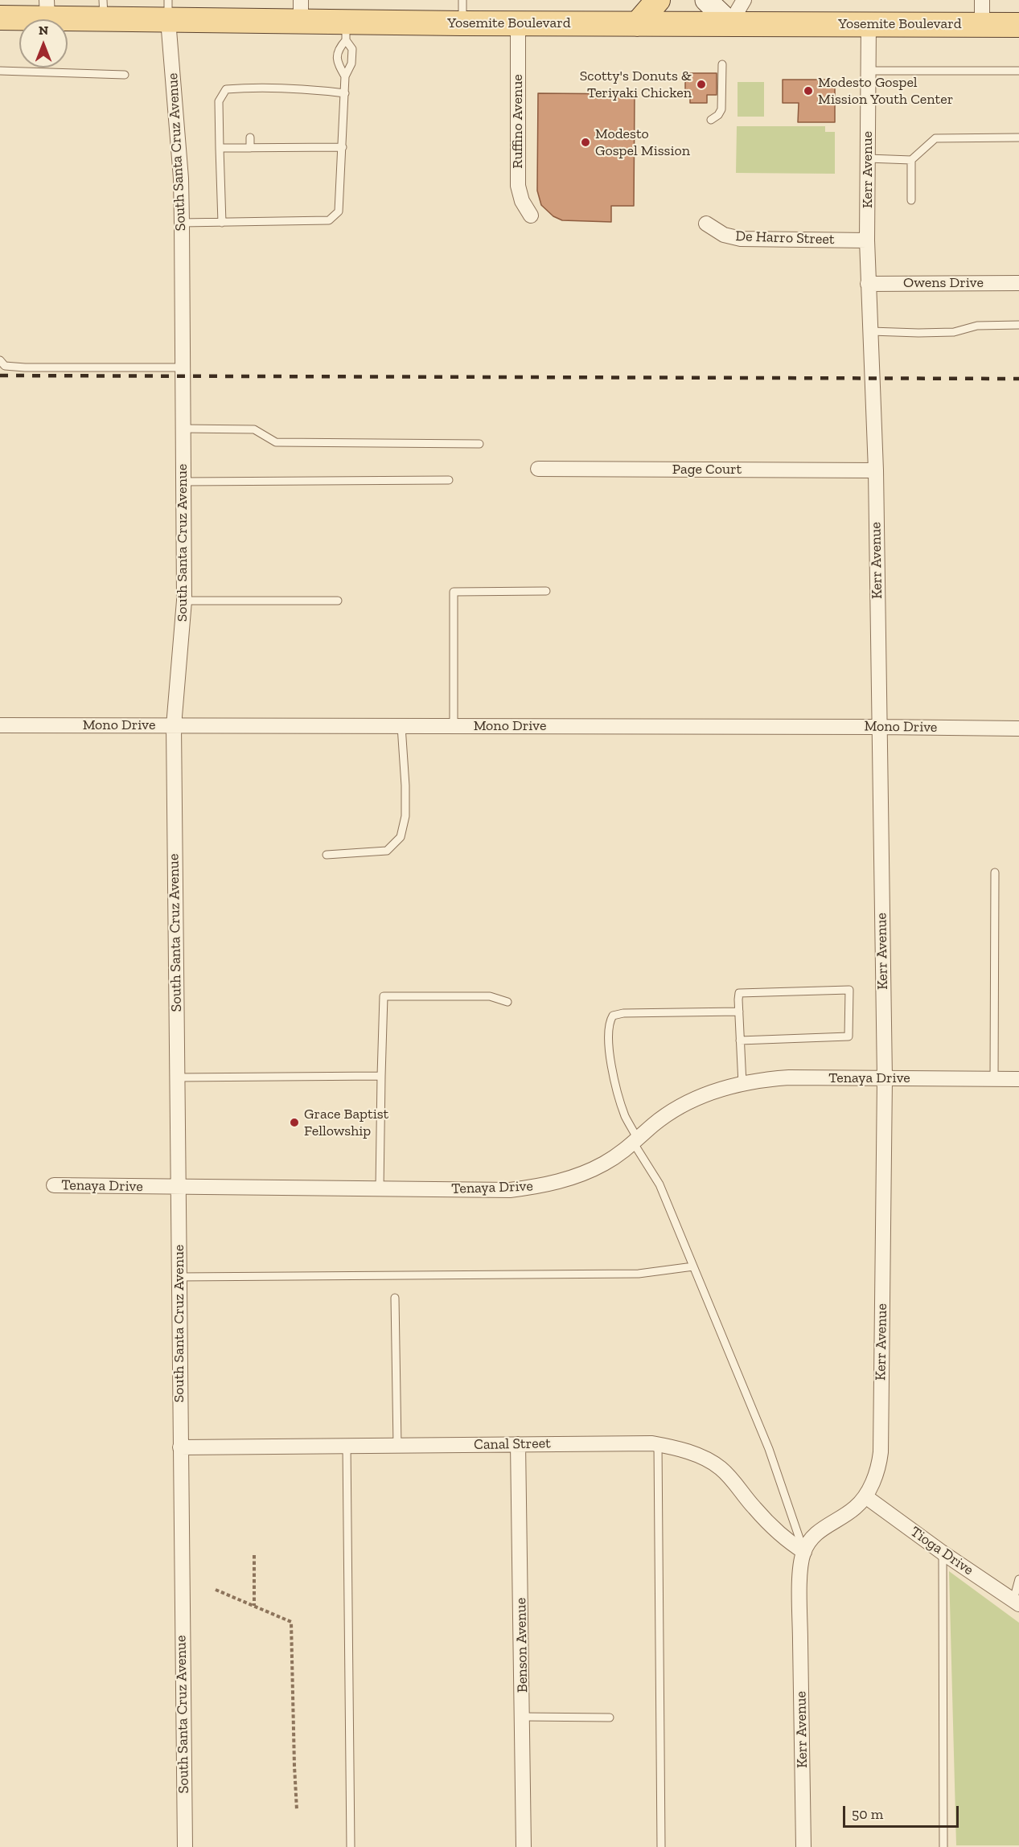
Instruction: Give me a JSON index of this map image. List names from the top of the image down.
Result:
{
  "streets": {
    "main road": ["Yosemite Boulevard"],
    "street": [
      "Ruffino Avenue",
      "South Santa Cruz Avenue",
      "Kerr Avenue",
      "De Harro Street",
      "Owens Drive",
      "Page Court",
      "Mono Drive",
      "Tenaya Drive",
      "Canal Street",
      "Tioga Drive",
      "Benson Avenue"
    ]
  },
  "crossings": [
    ["Yosemite Boulevard", "Ruffino Avenue"],
    ["Yosemite Boulevard", "South Santa Cruz Avenue"],
    ["Yosemite Boulevard", "Kerr Avenue"],
    ["South Santa Cruz Avenue", "Mono Drive"],
    ["South Santa Cruz Avenue", "Tenaya Drive"],
    ["South Santa Cruz Avenue", "Canal Street"],
    ["Kerr Avenue", "De Harro Street"],
    ["Kerr Avenue", "Owens Drive"],
    ["Kerr Avenue", "Page Court"],
    ["Kerr Avenue", "Mono Drive"],
    ["Kerr Avenue", "Tenaya Drive"],
    ["Kerr Avenue", "Canal Street"],
    ["Kerr Avenue", "Tioga Drive"],
    ["Canal Street", "Benson Avenue"]
  ],
  "places": [
    "Scotty's Donuts & Teriyaki Chicken",
    "Modesto Gospel Mission Youth Center",
    "Modesto Gospel Mission",
    "Grace Baptist Fellowship"
  ],
  "scale_bar": "50 m",
  "north": "top"
}
